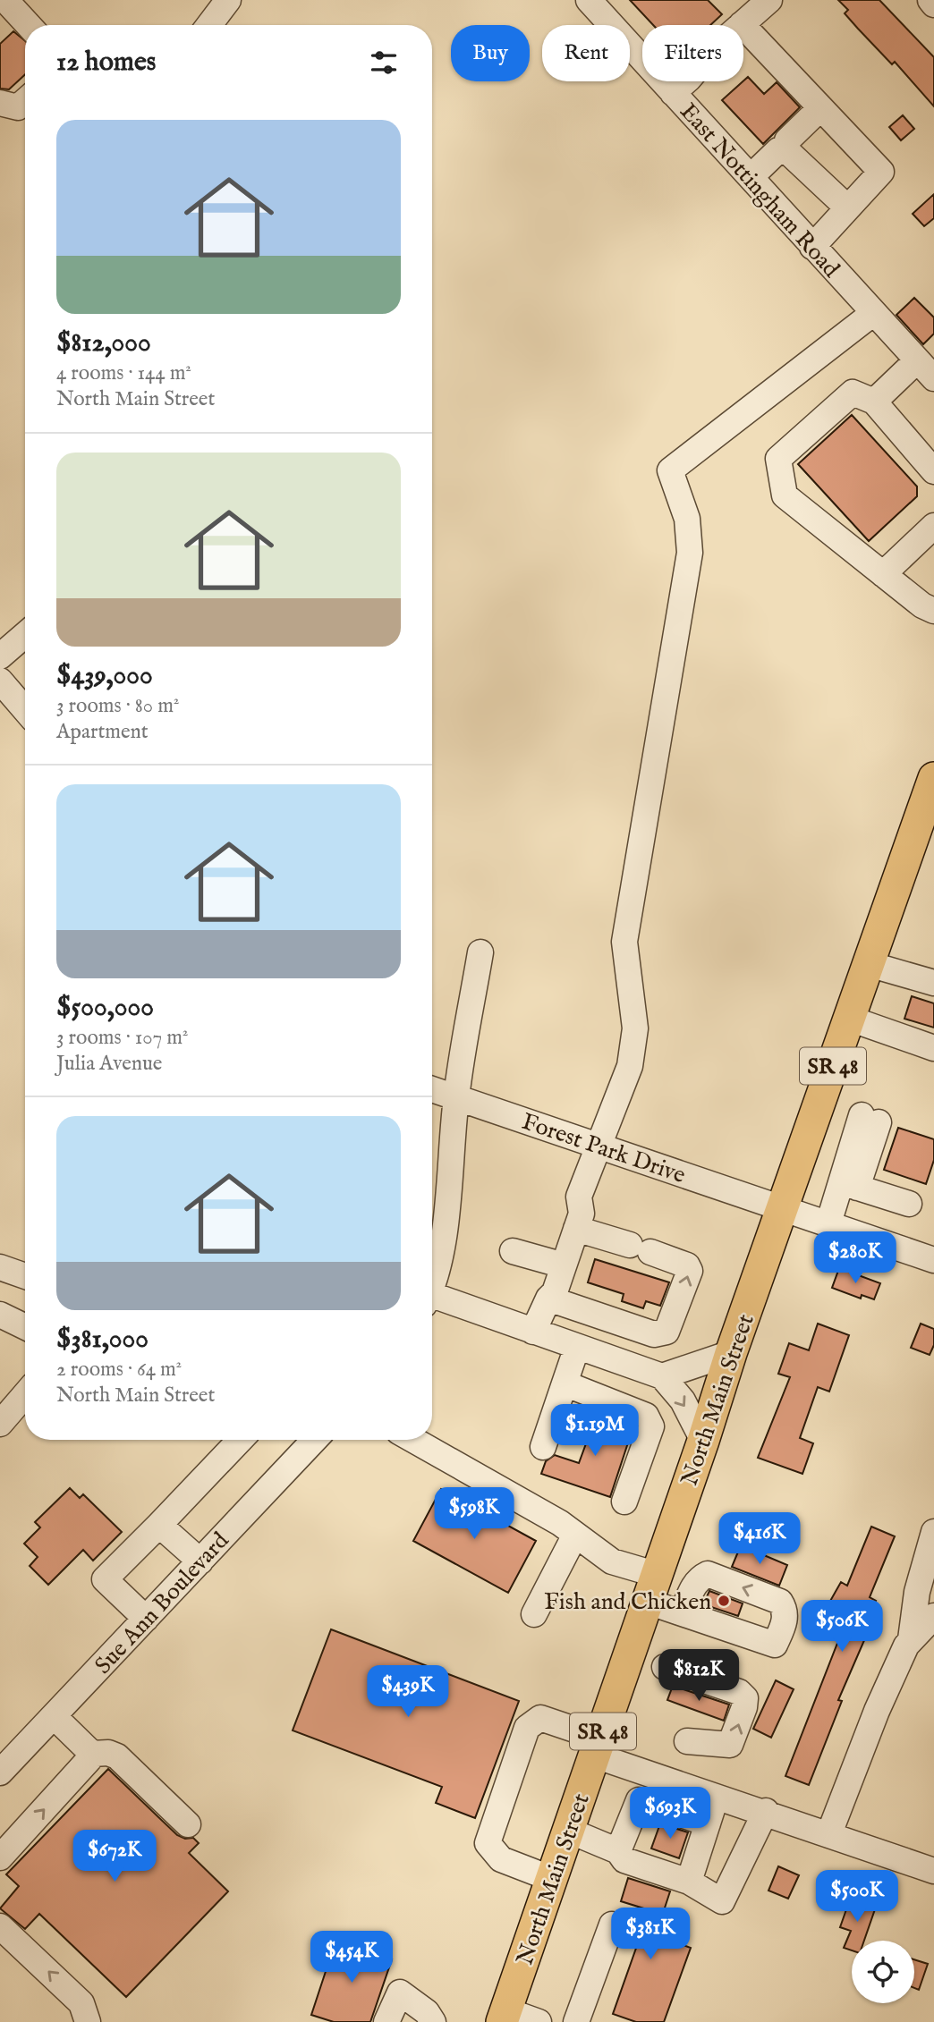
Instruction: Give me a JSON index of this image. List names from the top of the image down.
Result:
{
  "streets": {
    "main road": ["SR 48", "North Main Street"],
    "street": ["East Nottingham Road", "Forest Park Drive", "Sue Ann Boulevard"]
  },
  "crossings": [
    ["Forest Park Drive", "North Main Street"]
  ],
  "places": ["Fish and Chicken"],
  "page": {
    "chip": ["Buy", "Rent", "Filters"],
    "heading": "12 homes",
    "list": [
      {
        "name": "$812,000",
        "note": "4 rooms · 144 m² · North Main Street"
      },
      {
        "name": "$439,000",
        "note": "3 rooms · 80 m² · Apartment"
      },
      {
        "name": "$500,000",
        "note": "3 rooms · 107 m² · Julia Avenue"
      },
      {
        "name": "$381,000",
        "note": "2 rooms · 64 m² · North Main Street"
      }
    ],
    "price": [
      "$280K",
      "$1.19M",
      "$598K",
      "$416K",
      "$506K",
      "$812K",
      "$439K",
      "$693K",
      "$672K",
      "$500K",
      "$381K",
      "$454K"
    ]
  }
}
